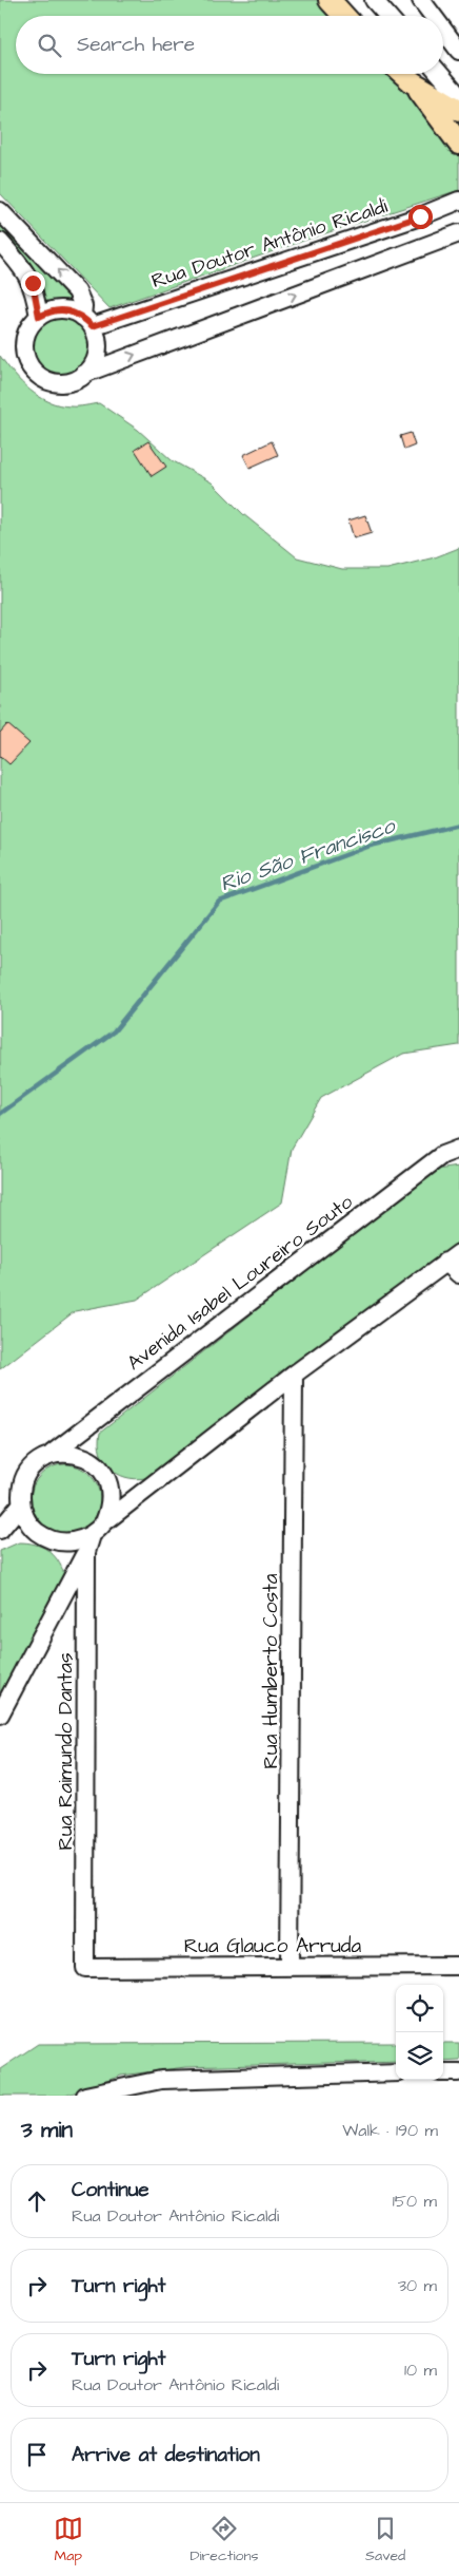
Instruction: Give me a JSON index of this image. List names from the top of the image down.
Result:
{
  "streets": {
    "street": [
      "Rua Doutor Antônio Ricaldi",
      "Avenida Isabel Loureiro Souto",
      "Rua Humberto Costa",
      "Rua Raimundo Dantas",
      "Rua Glauco Arruda"
    ]
  },
  "crossings": [
    ["Avenida Isabel Loureiro Souto", "Rua Raimundo Dantas"],
    ["Rua Humberto Costa", "Rua Glauco Arruda"],
    ["Rua Raimundo Dantas", "Rua Glauco Arruda"]
  ],
  "water": ["Rio São Francisco"],
  "page": {
    "search": "Search here",
    "heading": ["3 min", "Walk · 190 m"],
    "list": [
      ["Continue", "Rua Doutor Antônio Ricaldi", "150 m"],
      ["Turn right", "30 m"],
      ["Turn right", "Rua Doutor Antônio Ricaldi", "10 m"],
      "Arrive at destination"
    ],
    "nav": ["Map", "Directions", "Saved"]
  }
}
